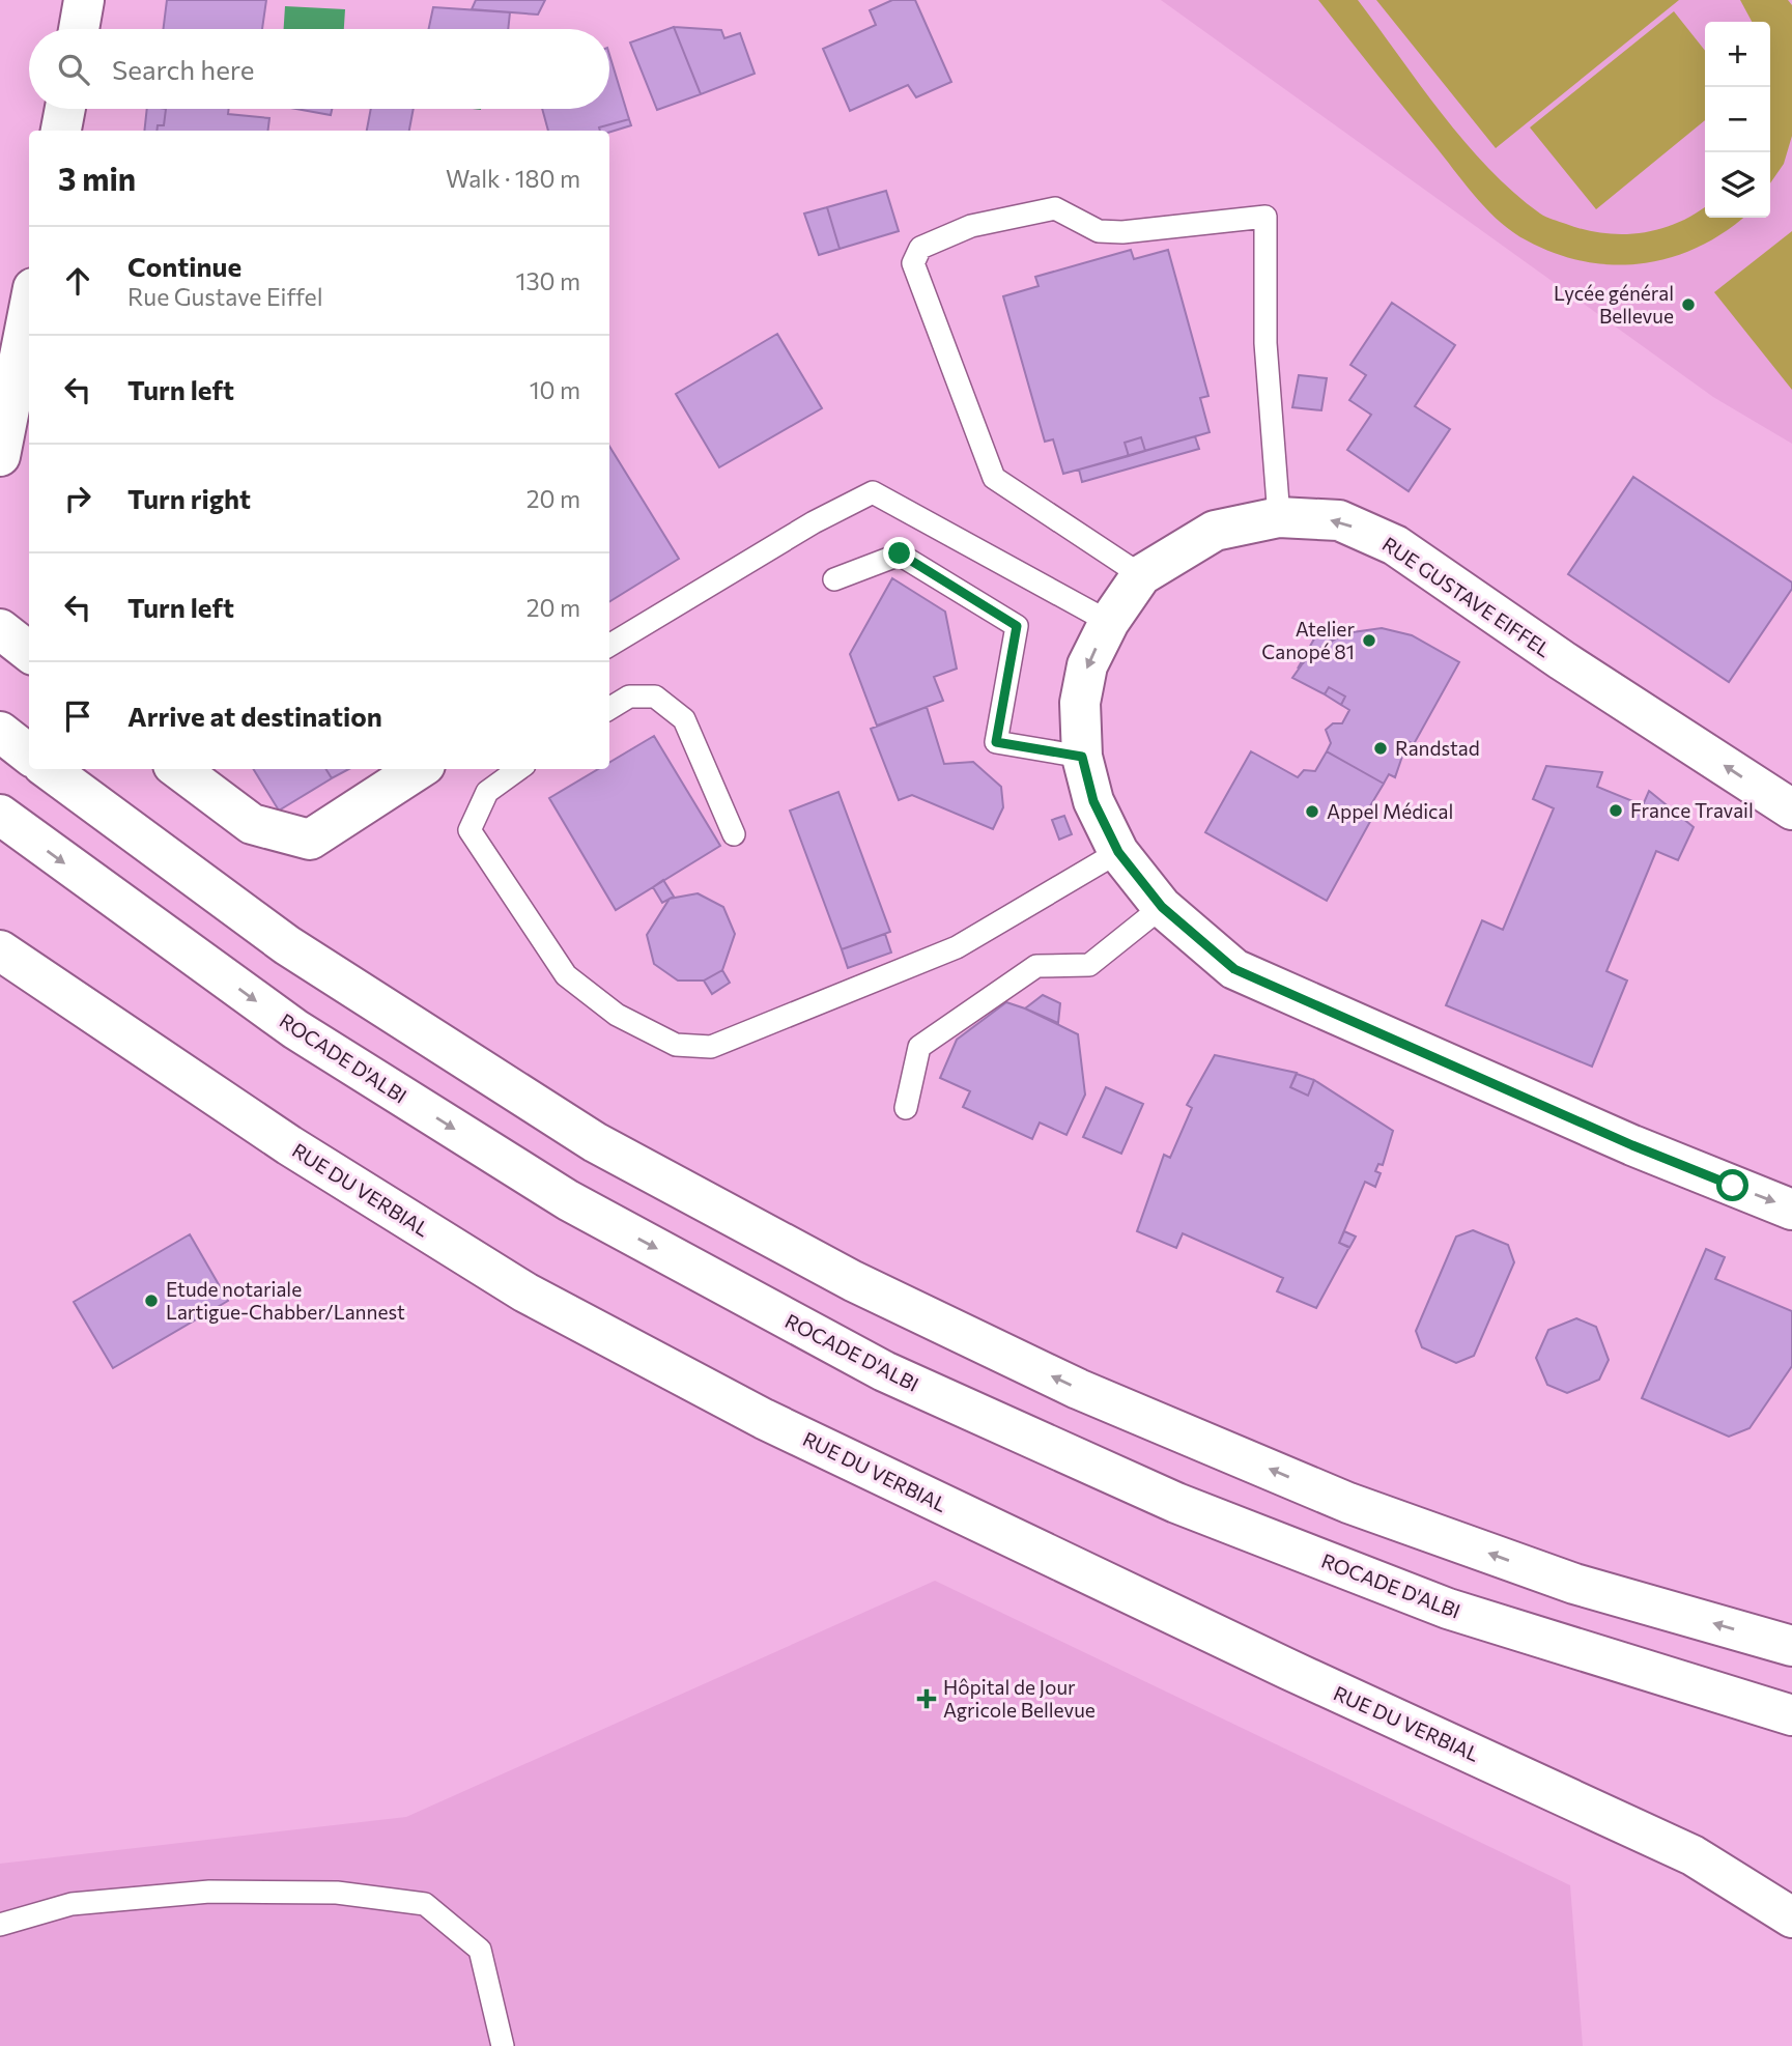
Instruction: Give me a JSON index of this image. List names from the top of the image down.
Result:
{
  "streets": {
    "main road": ["RUE GUSTAVE EIFFEL", "ROCADE D'ALBI", "RUE DU VERBIAL"]
  },
  "places": {
    "other": [
      "Lycée général Bellevue",
      "Atelier Canopé 81",
      "Randstad",
      "France Travail",
      "Appel Médical",
      "Etude notariale Lartigue-Chabber/Lannest"
    ],
    "health": ["Hôpital de Jour Agricole Bellevue"]
  },
  "page": {
    "map_buttons": ["+", "−"],
    "search": "Search here",
    "heading": ["3 min", "Walk · 180 m"],
    "list": [
      ["Continue", "Rue Gustave Eiffel", "130 m"],
      ["Turn left", "10 m"],
      ["Turn right", "20 m"],
      ["Turn left", "20 m"],
      "Arrive at destination"
    ]
  }
}
